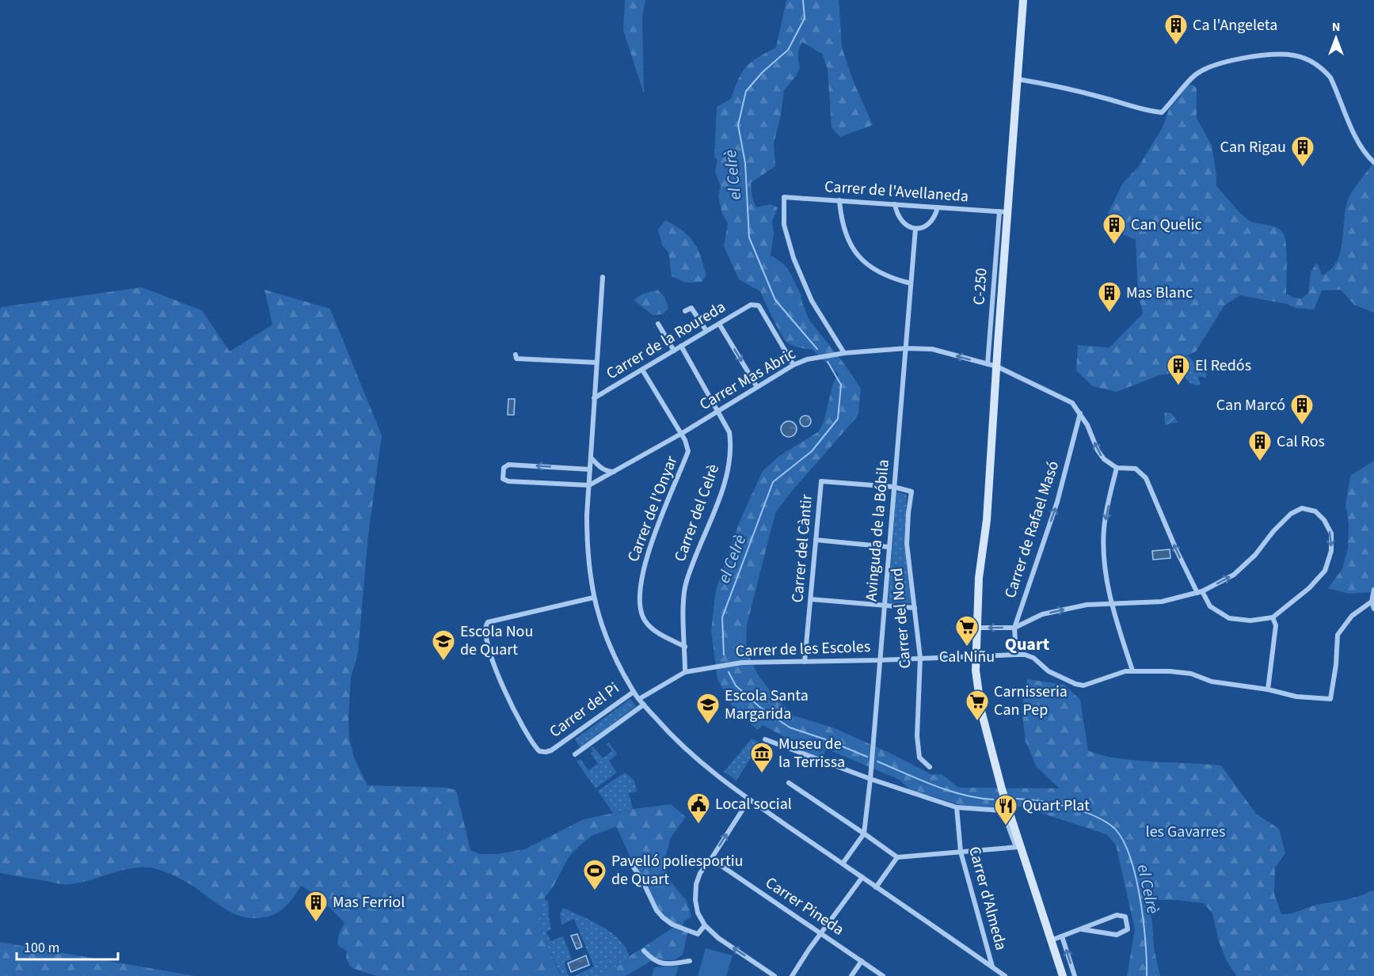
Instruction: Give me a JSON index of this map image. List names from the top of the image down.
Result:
{
  "streets": {
    "main road": ["C-250"],
    "street": [
      "Carrer de l'Avellaneda",
      "Carrer de la Roureda",
      "Carrer Mas Abric",
      "Carrer de l'Onyar",
      "Carrer del Celrè",
      "Carrer de Rafael Masó",
      "Avinguda de la Bóbila",
      "Carrer del Càntir",
      "Carrer del Nord",
      "Carrer de les Escoles",
      "Carrer del Pi",
      "Carrer d'Almeda",
      "Carrer Pineda"
    ]
  },
  "crossings": [
    ["Carrer de l'Avellaneda", "C-250"],
    ["Carrer de l'Avellaneda", "Carrer Mas Abric"],
    ["C-250", "Carrer Mas Abric"],
    ["C-250", "Carrer de les Escoles"],
    ["Carrer de la Roureda", "Carrer Mas Abric"],
    ["Carrer de la Roureda", "Carrer de l'Onyar"],
    ["Carrer de la Roureda", "Carrer del Celrè"],
    ["Carrer Mas Abric", "Carrer de l'Onyar"],
    ["Carrer Mas Abric", "Carrer del Celrè"],
    ["Carrer Mas Abric", "Carrer de Rafael Masó"],
    ["Carrer Mas Abric", "Avinguda de la Bóbila"],
    ["Carrer de l'Onyar", "Carrer del Celrè"],
    ["Carrer del Celrè", "Carrer de les Escoles"],
    ["Carrer de Rafael Masó", "Carrer de les Escoles"],
    ["Avinguda de la Bóbila", "Carrer del Càntir"],
    ["Avinguda de la Bóbila", "Carrer del Nord"],
    ["Avinguda de la Bóbila", "Carrer de les Escoles"],
    ["Carrer del Càntir", "Carrer del Nord"],
    ["Carrer del Càntir", "Carrer de les Escoles"],
    ["Carrer del Nord", "Carrer de les Escoles"]
  ],
  "one_way": ["Carrer de Rafael Masó"],
  "districts": ["Quart"],
  "water": ["el Celrè"],
  "parks": ["les Gavarres"],
  "places": {
    "building": [
      "Ca l'Angeleta",
      "Can Rigau",
      "Can Quelic",
      "Mas Blanc",
      "El Redós",
      "Can Marcó",
      "Cal Ros",
      "Mas Ferriol"
    ],
    "supermarket": ["Cal Niñu", "Carnisseria Can Pep"],
    "school or university": ["Escola Nou de Quart", "Escola Santa Margarida"],
    "museum": ["Museu de la Terrissa"],
    "public building": ["Local social"],
    "restaurant": ["Quart Plat"],
    "sports": ["Pavelló poliesportiu de Quart"]
  },
  "scale_bar": "100 m",
  "north": "top"
}
